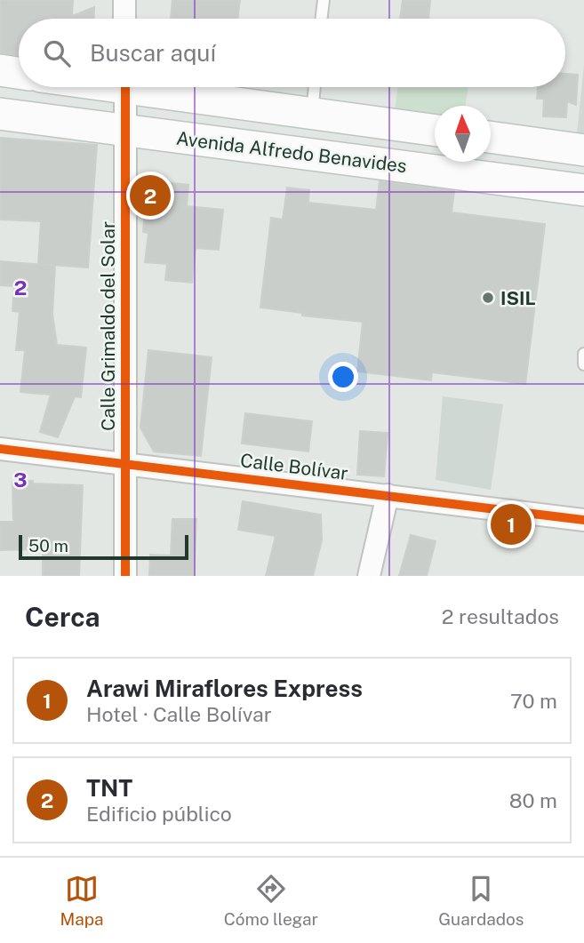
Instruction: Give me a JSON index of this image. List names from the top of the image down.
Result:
{
  "streets": {
    "main road": ["Avenida Alfredo Benavides"],
    "street": ["Calle Grimaldo del Solar", "Calle Bolívar"]
  },
  "crossings": [
    ["Avenida Alfredo Benavides", "Calle Grimaldo del Solar"],
    ["Calle Grimaldo del Solar", "Calle Bolívar"]
  ],
  "places": ["ISIL"],
  "scale_bar": "50 m",
  "north": "top",
  "page": {
    "search": "Buscar aquí",
    "pins": ["2", "1"],
    "scale": "50 m",
    "heading": ["Cerca", "2 resultados"],
    "list": [
      {
        "mark": "1",
        "name": "Arawi Miraflores Express",
        "note": "Hotel · Calle Bolívar",
        "value": "70 m"
      },
      {
        "mark": "2",
        "name": "TNT",
        "note": "Edificio público",
        "value": "80 m"
      }
    ],
    "nav": ["Mapa", "Cómo llegar", "Guardados"]
  },
  "grid": {
    "rows": ["2", "3"]
  }
}
